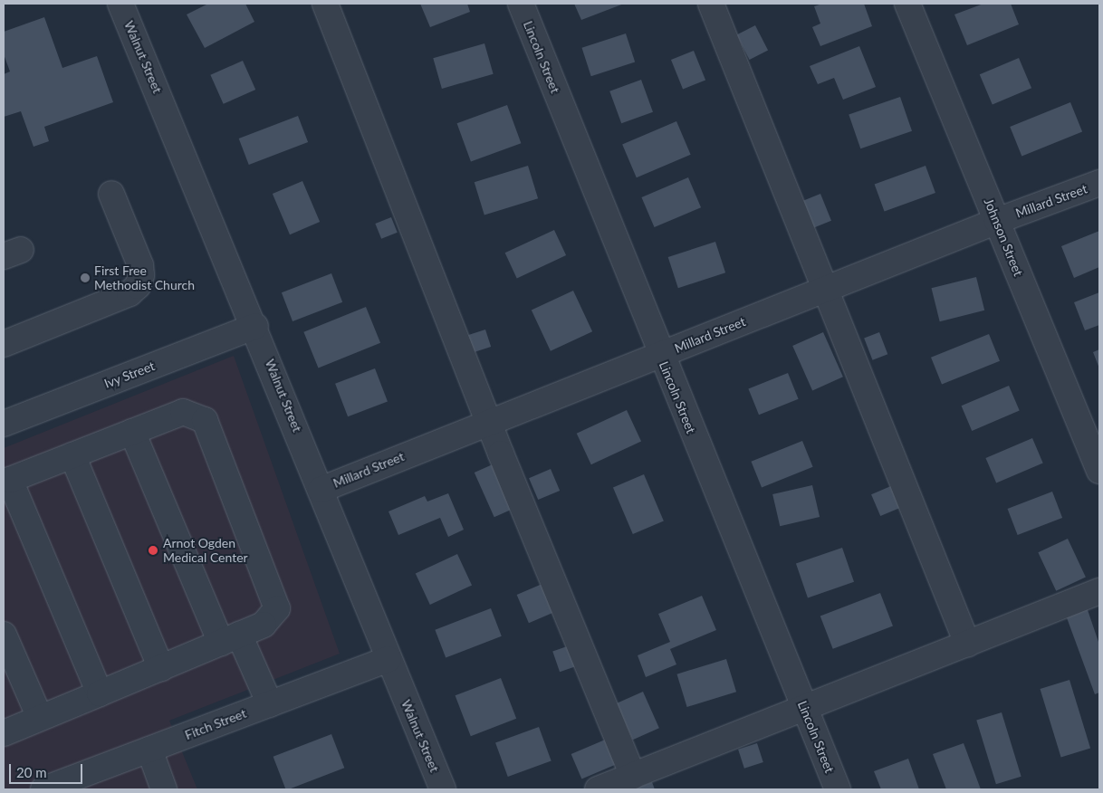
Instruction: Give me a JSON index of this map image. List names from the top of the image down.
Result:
{
  "streets": {
    "street": [
      "Walnut Street",
      "Lincoln Street",
      "Millard Street",
      "Johnson Street",
      "Ivy Street",
      "Fitch Street"
    ]
  },
  "crossings": [
    ["Walnut Street", "Millard Street"],
    ["Walnut Street", "Ivy Street"],
    ["Walnut Street", "Fitch Street"],
    ["Lincoln Street", "Millard Street"],
    ["Millard Street", "Johnson Street"]
  ],
  "places": ["First Free Methodist Church", "Arnot Ogden Medical Center"],
  "scale_bar": "20 m"
}
